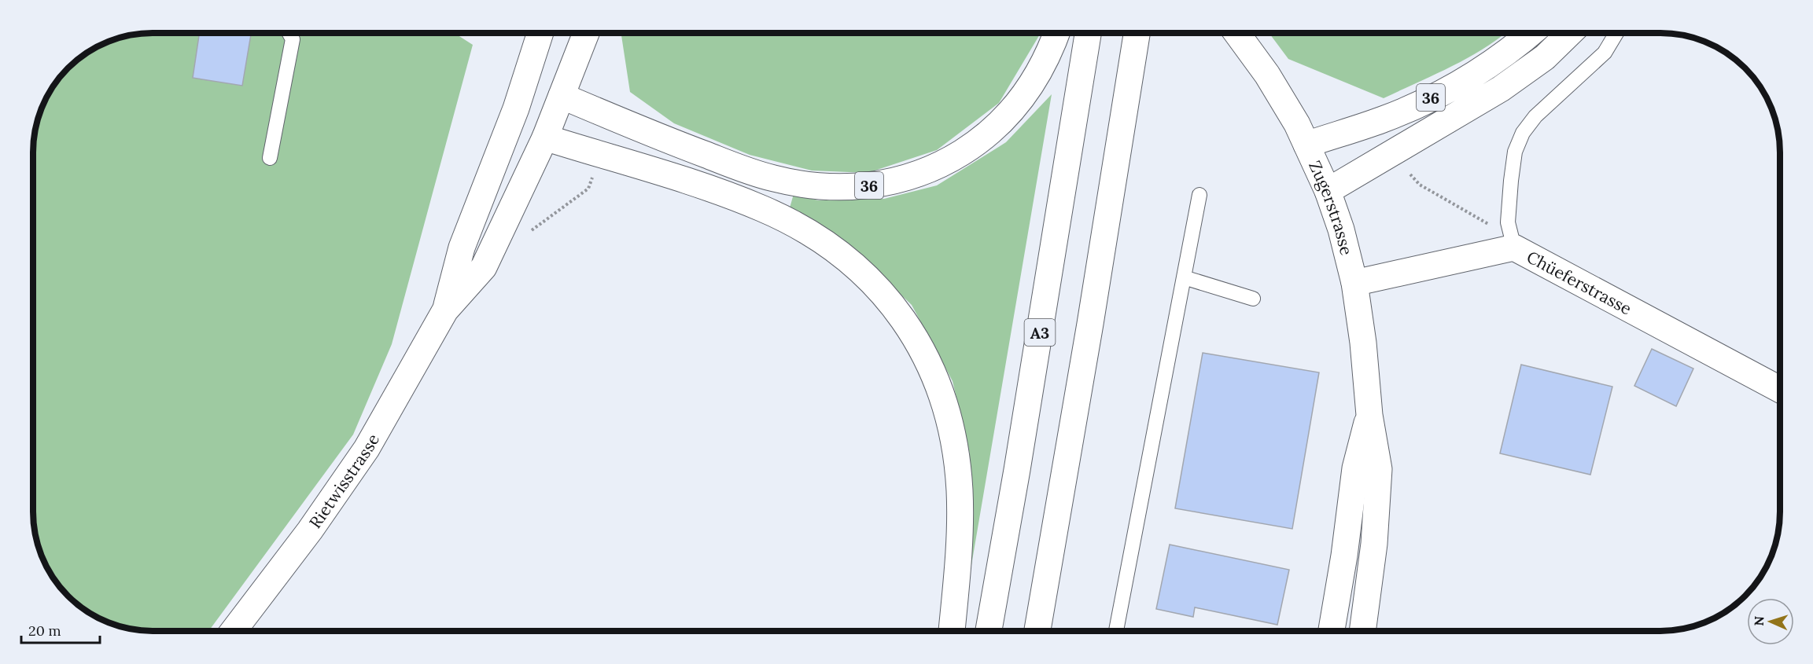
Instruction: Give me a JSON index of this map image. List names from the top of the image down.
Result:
{
  "streets": {
    "main road": [
      "36",
      "Zugerstrasse",
      "Chüeferstrasse",
      "A3",
      "Rietwisstrasse"
    ]
  },
  "crossings": [
    ["36", "Zugerstrasse"],
    ["36", "Rietwisstrasse"],
    ["Zugerstrasse", "Chüeferstrasse"]
  ],
  "scale_bar": "20 m",
  "north": "left"
}
